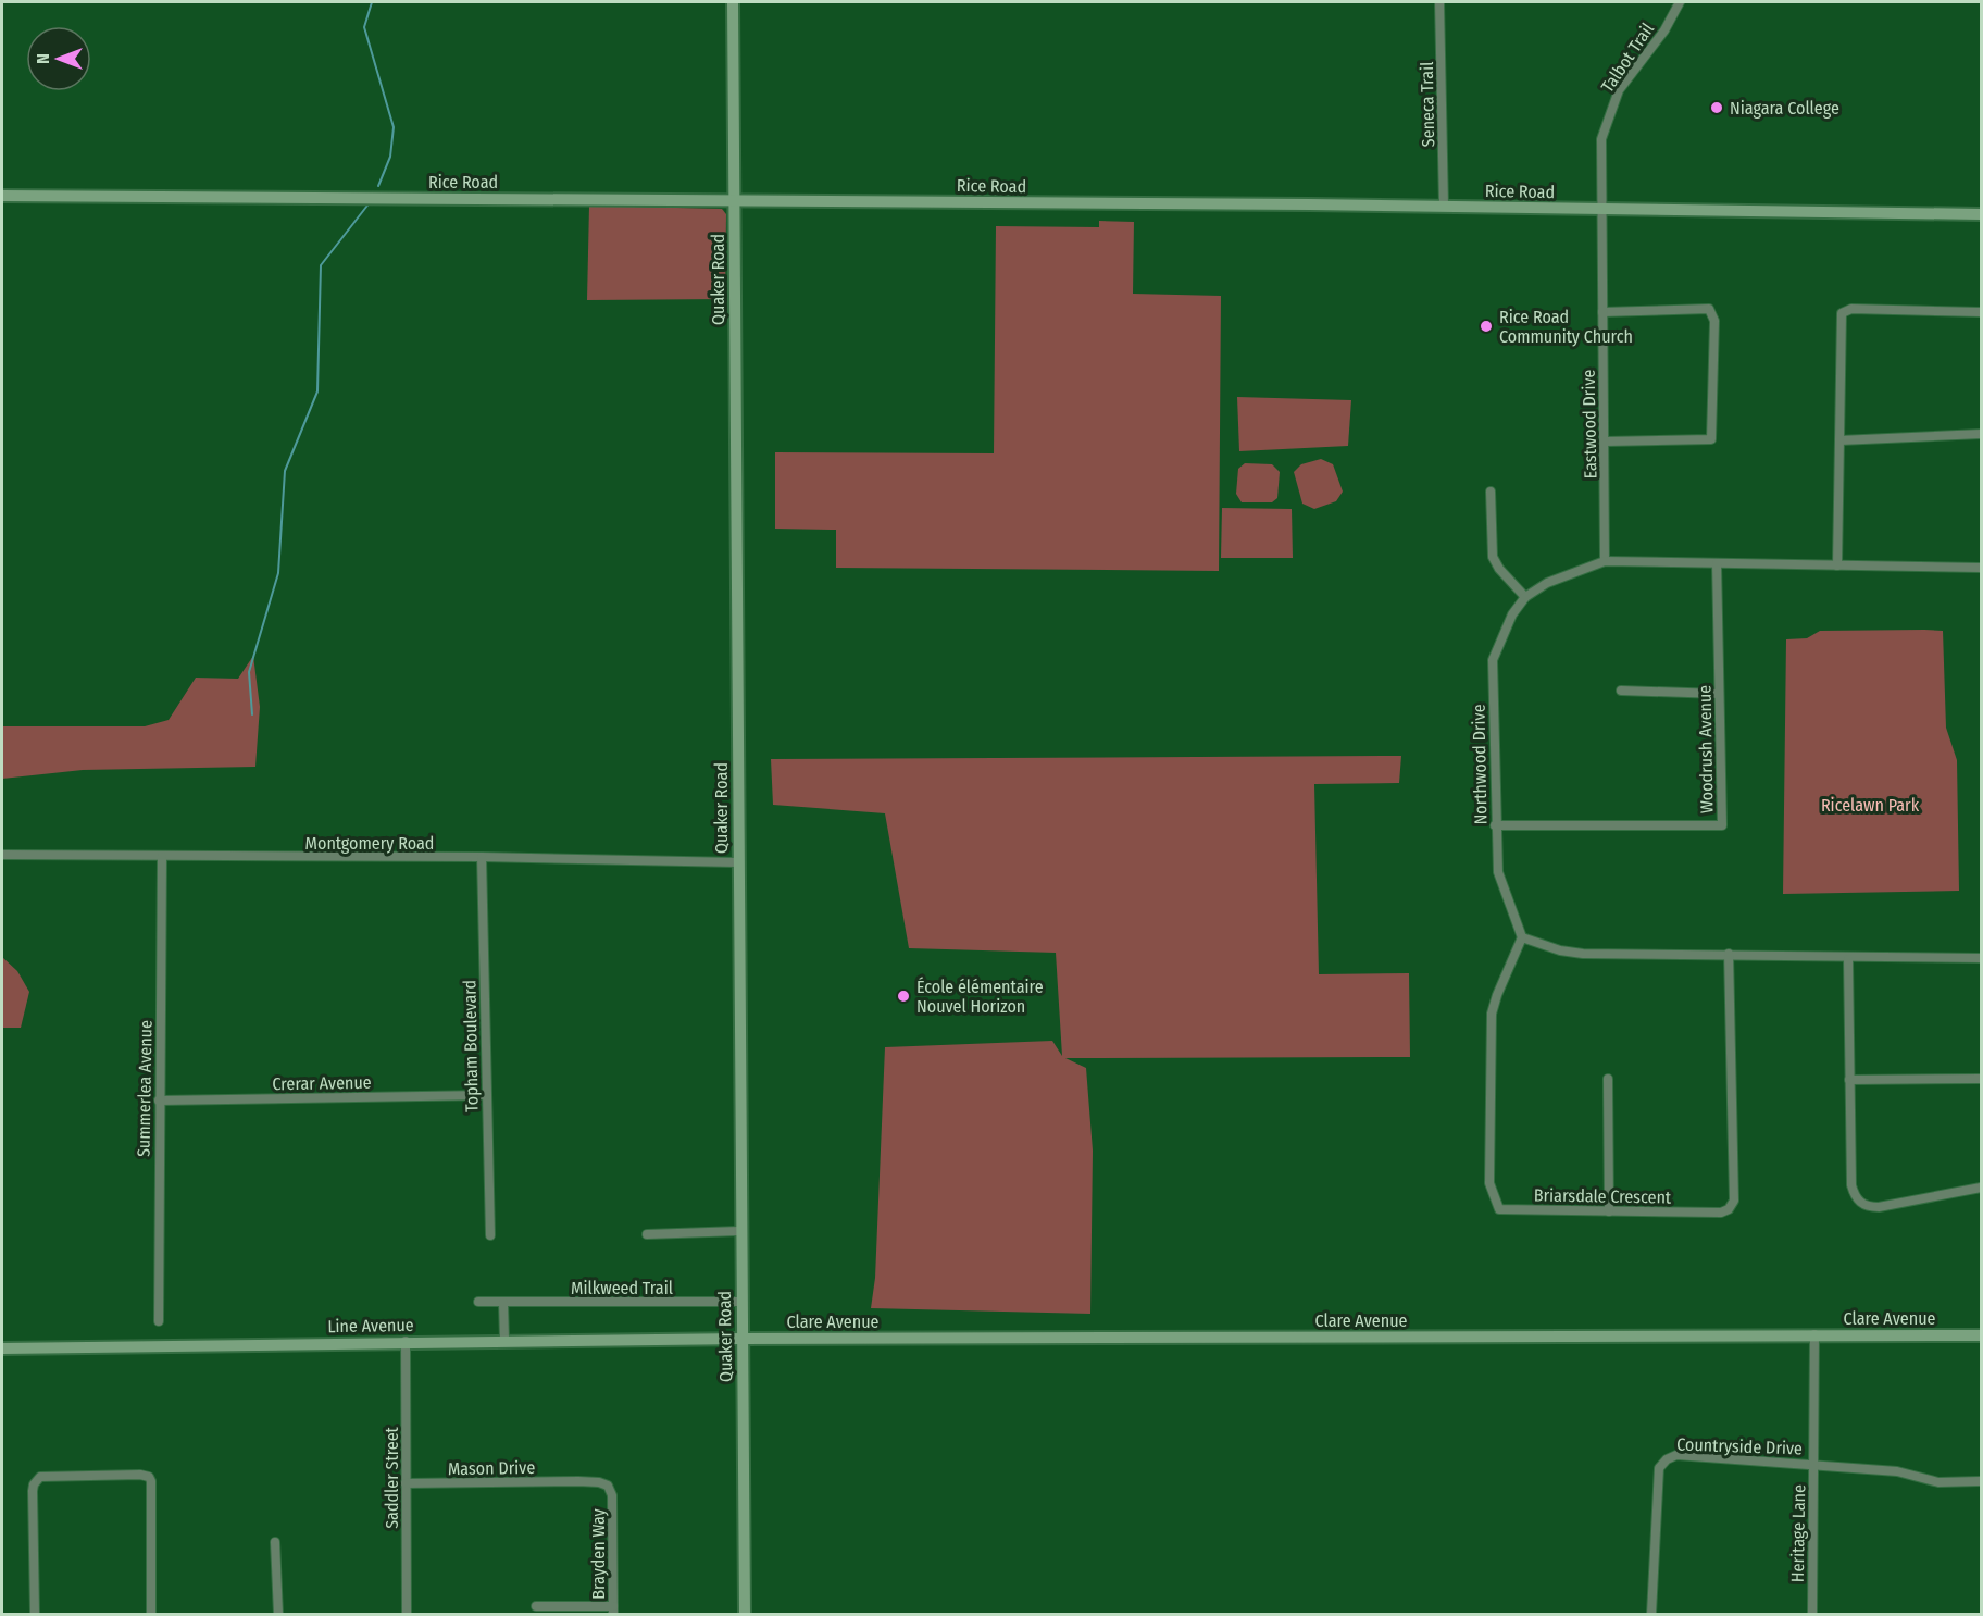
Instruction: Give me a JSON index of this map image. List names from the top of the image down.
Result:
{
  "streets": {
    "street": [
      "Talbot Trail",
      "Seneca Trail",
      "Rice Road",
      "Quaker Road",
      "Eastwood Drive",
      "Woodrush Avenue",
      "Northwood Drive",
      "Montgomery Road",
      "Topham Boulevard",
      "Crerar Avenue",
      "Summerlea Avenue",
      "Briarsdale Crescent",
      "Milkweed Trail",
      "Clare Avenue",
      "Line Avenue",
      "Countryside Drive",
      "Mason Drive",
      "Saddler Street",
      "Heritage Lane",
      "Brayden Way"
    ]
  },
  "crossings": [
    ["Talbot Trail", "Rice Road"],
    ["Talbot Trail", "Eastwood Drive"],
    ["Seneca Trail", "Rice Road"],
    ["Rice Road", "Quaker Road"],
    ["Rice Road", "Eastwood Drive"],
    ["Quaker Road", "Montgomery Road"],
    ["Quaker Road", "Milkweed Trail"],
    ["Quaker Road", "Clare Avenue"],
    ["Quaker Road", "Line Avenue"],
    ["Eastwood Drive", "Northwood Drive"],
    ["Woodrush Avenue", "Northwood Drive"],
    ["Northwood Drive", "Briarsdale Crescent"],
    ["Montgomery Road", "Topham Boulevard"],
    ["Montgomery Road", "Summerlea Avenue"],
    ["Topham Boulevard", "Crerar Avenue"],
    ["Crerar Avenue", "Summerlea Avenue"],
    ["Clare Avenue", "Line Avenue"],
    ["Clare Avenue", "Heritage Lane"],
    ["Line Avenue", "Saddler Street"],
    ["Countryside Drive", "Heritage Lane"],
    ["Mason Drive", "Saddler Street"],
    ["Mason Drive", "Brayden Way"]
  ],
  "parks": ["Ricelawn Park"],
  "places": ["Niagara College", "Rice Road Community Church", "École élémentaire Nouvel Horizon"],
  "north": "left"
}
